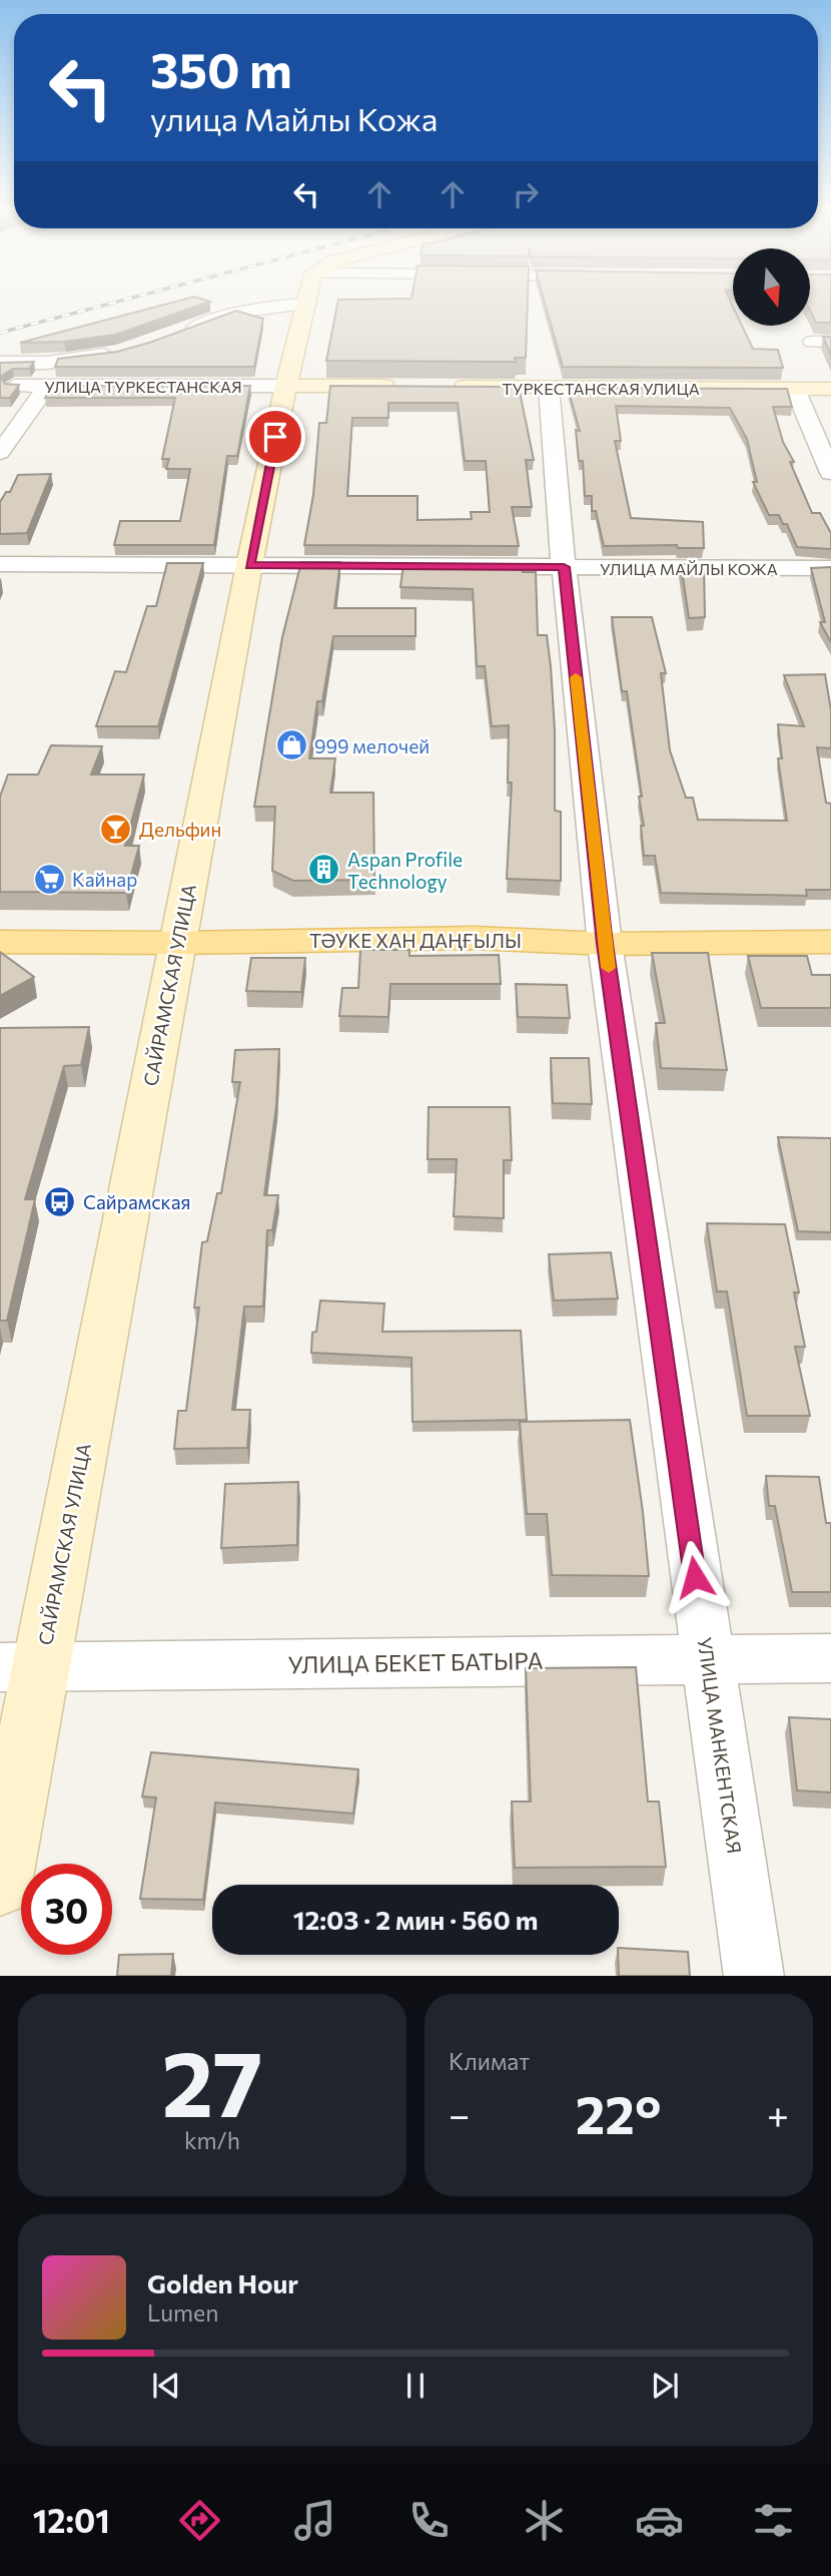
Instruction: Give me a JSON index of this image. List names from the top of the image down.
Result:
{
  "streets": {
    "main road": ["ТУРКЕСТАНСКАЯ УЛИЦА", "ТӘУКЕ ХАН ДАҢҒЫЛЫ", "САЙРАМСКАЯ УЛИЦА"],
    "street": [
      "УЛИЦА ТУРКЕСТАНСКАЯ",
      "УЛИЦА МАЙЛЫ КОЖА",
      "УЛИЦА БЕКЕТ БАТЫРА",
      "УЛИЦА МАНКЕНТСКАЯ"
    ]
  },
  "crossings": [
    ["УЛИЦА ТУРКЕСТАНСКАЯ", "САЙРАМСКАЯ УЛИЦА"],
    ["ТУРКЕСТАНСКАЯ УЛИЦА", "УЛИЦА МАНКЕНТСКАЯ"],
    ["УЛИЦА МАЙЛЫ КОЖА", "САЙРАМСКАЯ УЛИЦА"],
    ["УЛИЦА МАЙЛЫ КОЖА", "УЛИЦА МАНКЕНТСКАЯ"],
    ["ТӘУКЕ ХАН ДАҢҒЫЛЫ", "САЙРАМСКАЯ УЛИЦА"],
    ["ТӘУКЕ ХАН ДАҢҒЫЛЫ", "УЛИЦА МАНКЕНТСКАЯ"],
    ["САЙРАМСКАЯ УЛИЦА", "УЛИЦА БЕКЕТ БАТЫРА"],
    ["УЛИЦА БЕКЕТ БАТЫРА", "УЛИЦА МАНКЕНТСКАЯ"]
  ],
  "places": {
    "shop": ["999 мелочей"],
    "bar": ["Дельфин"],
    "building": ["Aspan Profile Technology"],
    "supermarket": ["Кайнар"],
    "bus stop": ["Сайрамская"]
  },
  "north": "bottom",
  "page": {
    "turn": ["350 m", "улица Майлы Кожа"],
    "limit": "30",
    "trip": "12:03 · 2 мин · 560 m",
    "tile": [
      ["27", "km/h"],
      "Климат"
    ],
    "heat": ["−", "22°", "+"],
    "song": ["Golden Hour", "Lumen"],
    "tabs": "12:01"
  }
}
